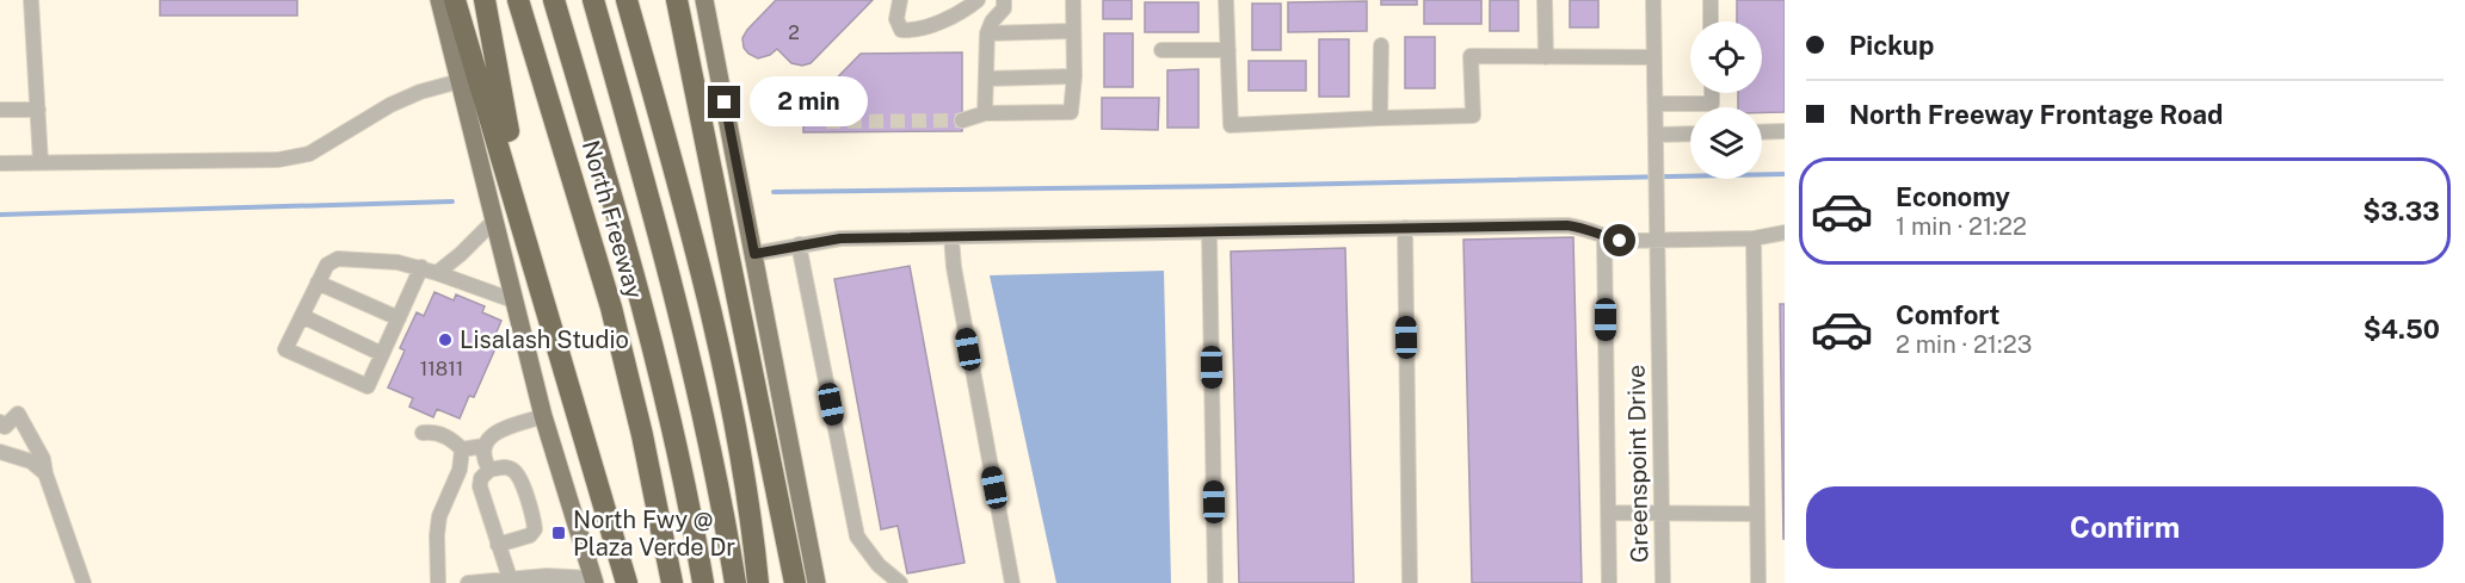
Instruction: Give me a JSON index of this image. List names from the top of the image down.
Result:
{
  "streets": {
    "highway": ["North Freeway"],
    "street": ["Greenspoint Drive"]
  },
  "places": {
    "other": ["Lisalash Studio"],
    "transit": ["North Fwy @ Plaza Verde Dr"]
  },
  "house_numbers": ["2", "11811"],
  "page": {
    "banner": ["Pickup", "North Freeway Frontage Road"],
    "bubble": "2 min",
    "list": [
      {
        "name": "Economy",
        "note": "1 min · 21:22",
        "value": "$3.33"
      },
      {
        "name": "Comfort",
        "note": "2 min · 21:23",
        "value": "$4.50"
      }
    ],
    "buttons": "Confirm"
  }
}
